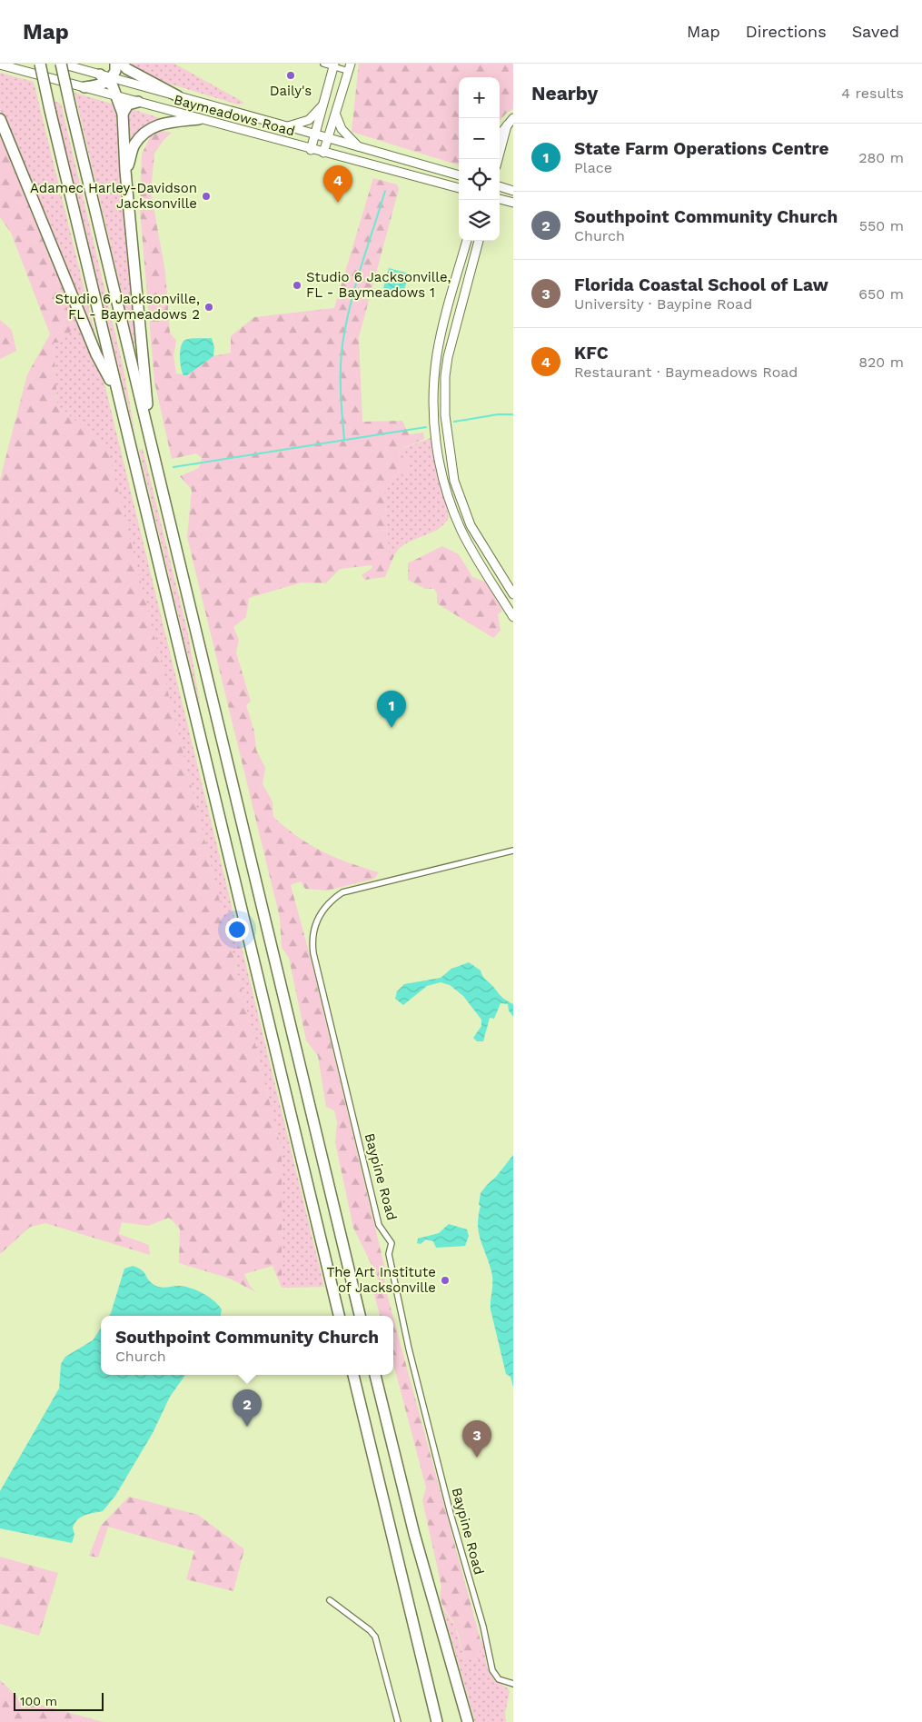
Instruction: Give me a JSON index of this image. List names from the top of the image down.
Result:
{
  "streets": {
    "street": ["Baymeadows Road", "Baypine Road"]
  },
  "places": [
    "Daily's",
    "Adamec Harley-Davidson Jacksonville",
    "Studio 6 Jacksonville, FL - Baymeadows 1",
    "Studio 6 Jacksonville, FL - Baymeadows 2",
    "The Art Institute of Jacksonville"
  ],
  "scale_bar": "100 m",
  "page": {
    "header": "Map",
    "nav": ["Map", "Directions", "Saved"],
    "heading": ["Nearby", "4 results"],
    "map_buttons": ["+", "−"],
    "list": [
      {
        "mark": "1",
        "name": "State Farm Operations Centre",
        "note": "Place",
        "value": "280 m"
      },
      {
        "mark": "2",
        "name": "Southpoint Community Church",
        "note": "Church",
        "value": "550 m"
      },
      {
        "mark": "3",
        "name": "Florida Coastal School of Law",
        "note": "University · Baypine Road",
        "value": "650 m"
      },
      {
        "mark": "4",
        "name": "KFC",
        "note": "Restaurant · Baymeadows Road",
        "value": "820 m"
      }
    ],
    "pins": [
      "4",
      "1",
      "2",
      "3"
    ],
    "popup": ["Southpoint Community Church", "Church"],
    "scale": "100 m"
  }
}
